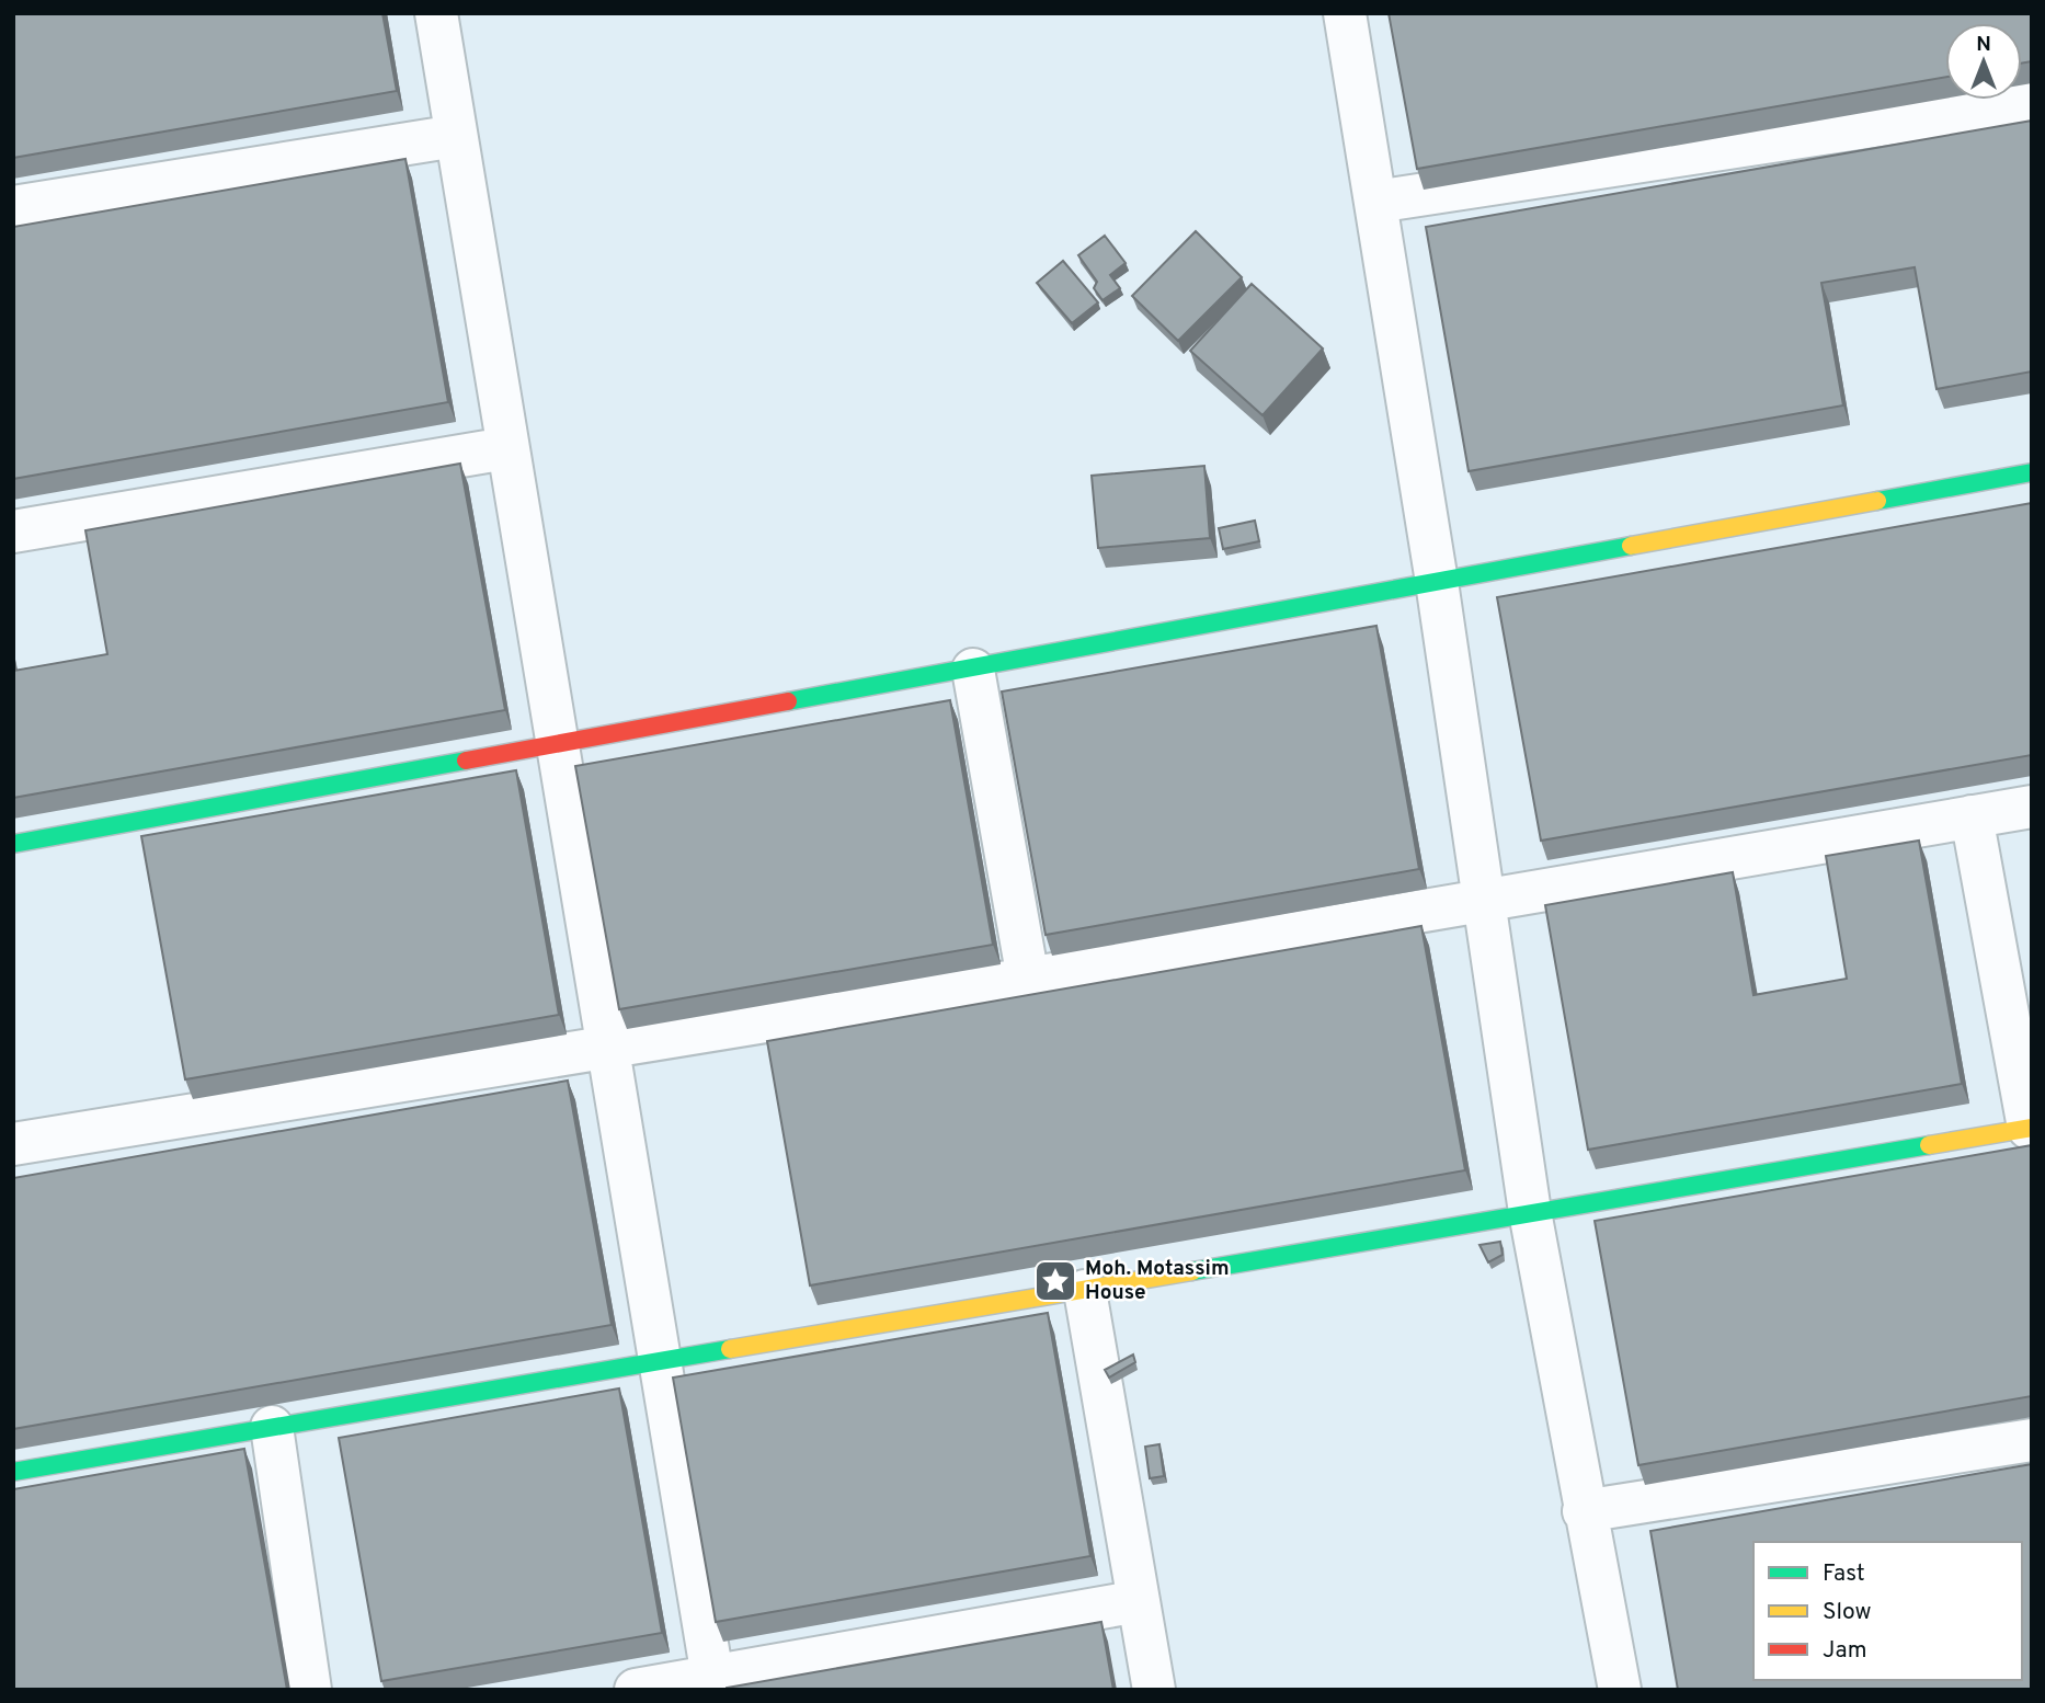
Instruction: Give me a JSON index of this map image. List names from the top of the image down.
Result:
{
  "places": {
    "place": ["Moh. Motassim House"]
  },
  "legend": ["Fast", "Slow", "Jam"],
  "north": "top"
}
